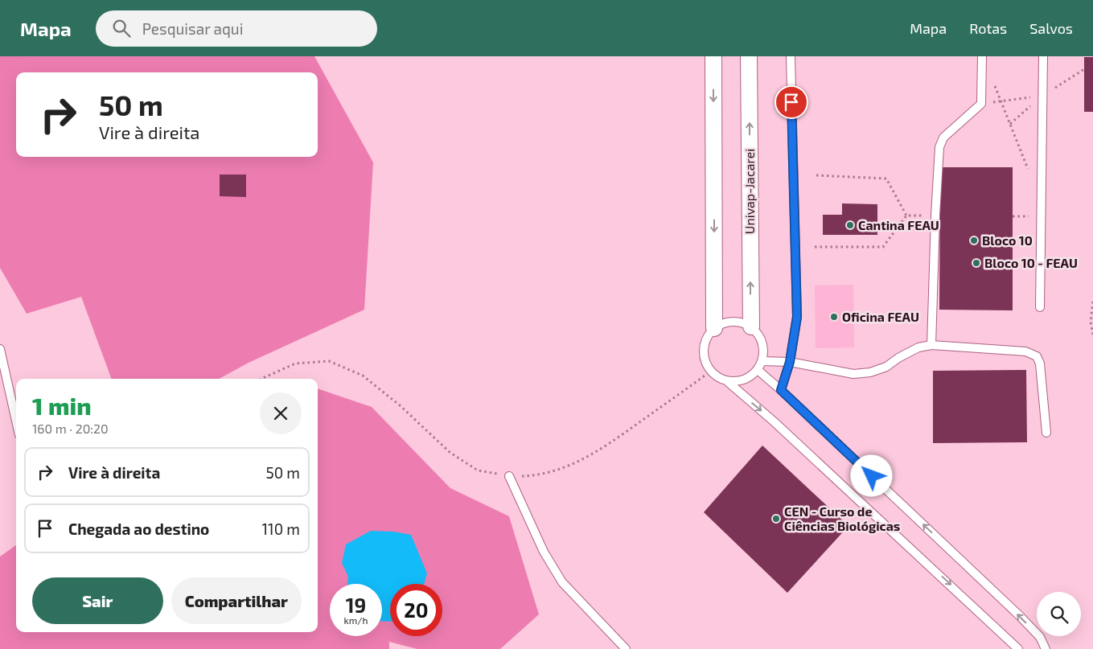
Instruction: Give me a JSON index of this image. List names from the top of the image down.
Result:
{
  "streets": {
    "street": ["Univap-Jacarei"]
  },
  "places": [
    "Cantina FEAU",
    "Bloco 10",
    "Bloco 10 - FEAU",
    "Oficina FEAU",
    "CEN - Curso de Ciências Biológicas"
  ],
  "page": {
    "header": "Mapa",
    "search": "Pesquisar aqui",
    "nav": ["Mapa", "Rotas", "Salvos"],
    "turn": ["50 m", "Vire à direita"],
    "heading": ["1 min", "160 m · 20:20"],
    "list": [
      {
        "name": "Vire à direita",
        "value": "50 m"
      },
      {
        "name": "Chegada ao destino",
        "value": "110 m"
      }
    ],
    "buttons": ["Sair", "Compartilhar"],
    "speed": "19 km/h",
    "limit": "20"
  }
}
